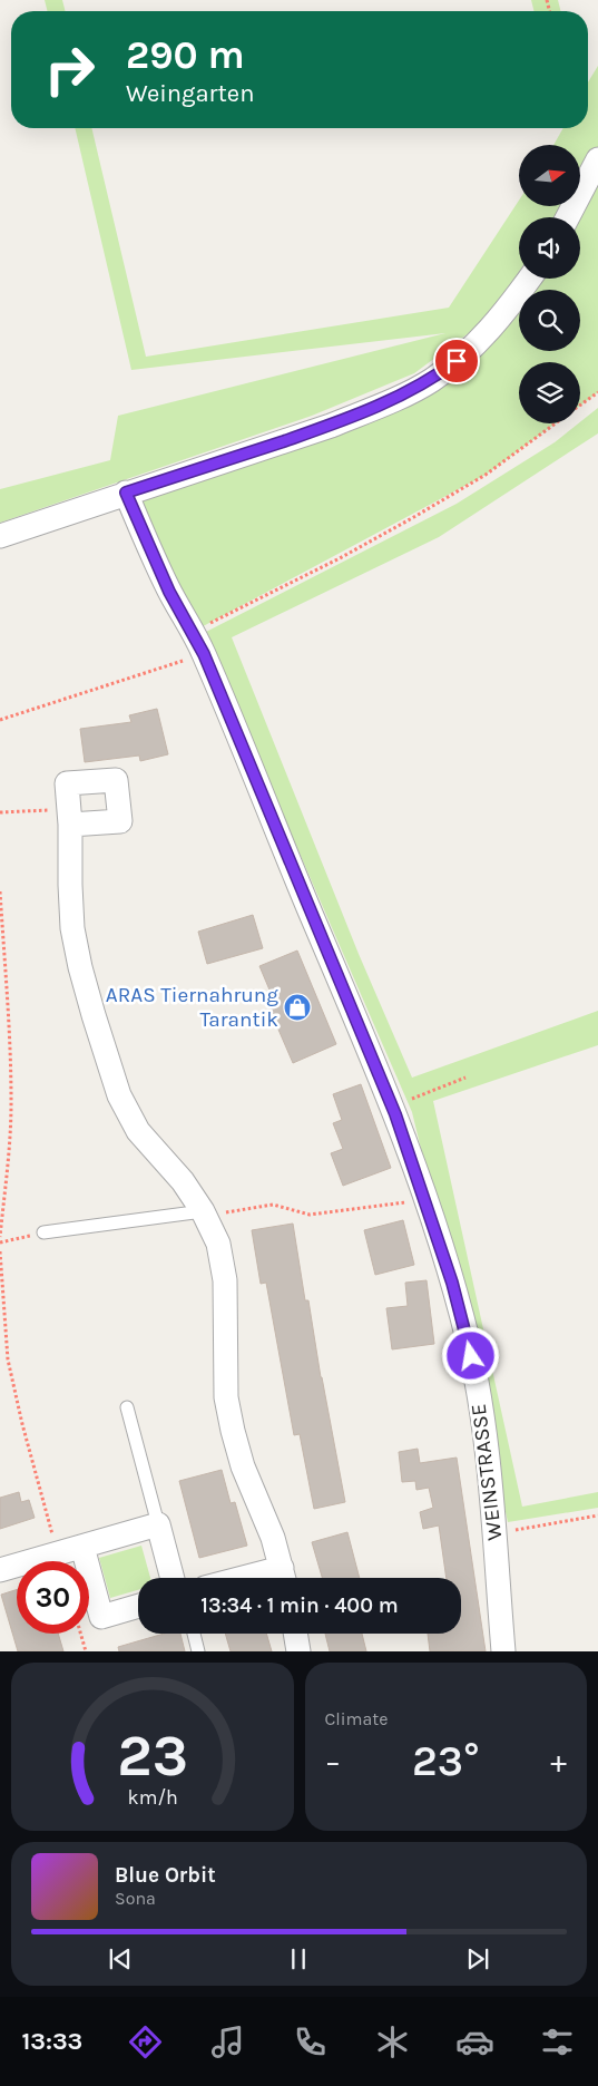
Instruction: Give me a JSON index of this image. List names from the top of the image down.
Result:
{
  "streets": {
    "street": ["WEINSTRASSE"]
  },
  "places": {
    "shop": ["ARAS Tiernahrung Tarantik"]
  },
  "north": "right",
  "page": {
    "turn": ["290 m", "Weingarten"],
    "limit": "30",
    "trip": "13:34 · 1 min · 400 m",
    "tile": "Climate",
    "heat": ["−", "23°", "+"],
    "song": ["Blue Orbit", "Sona"],
    "tabs": "13:33",
    "gauge": ["23", "km/h"]
  }
}
